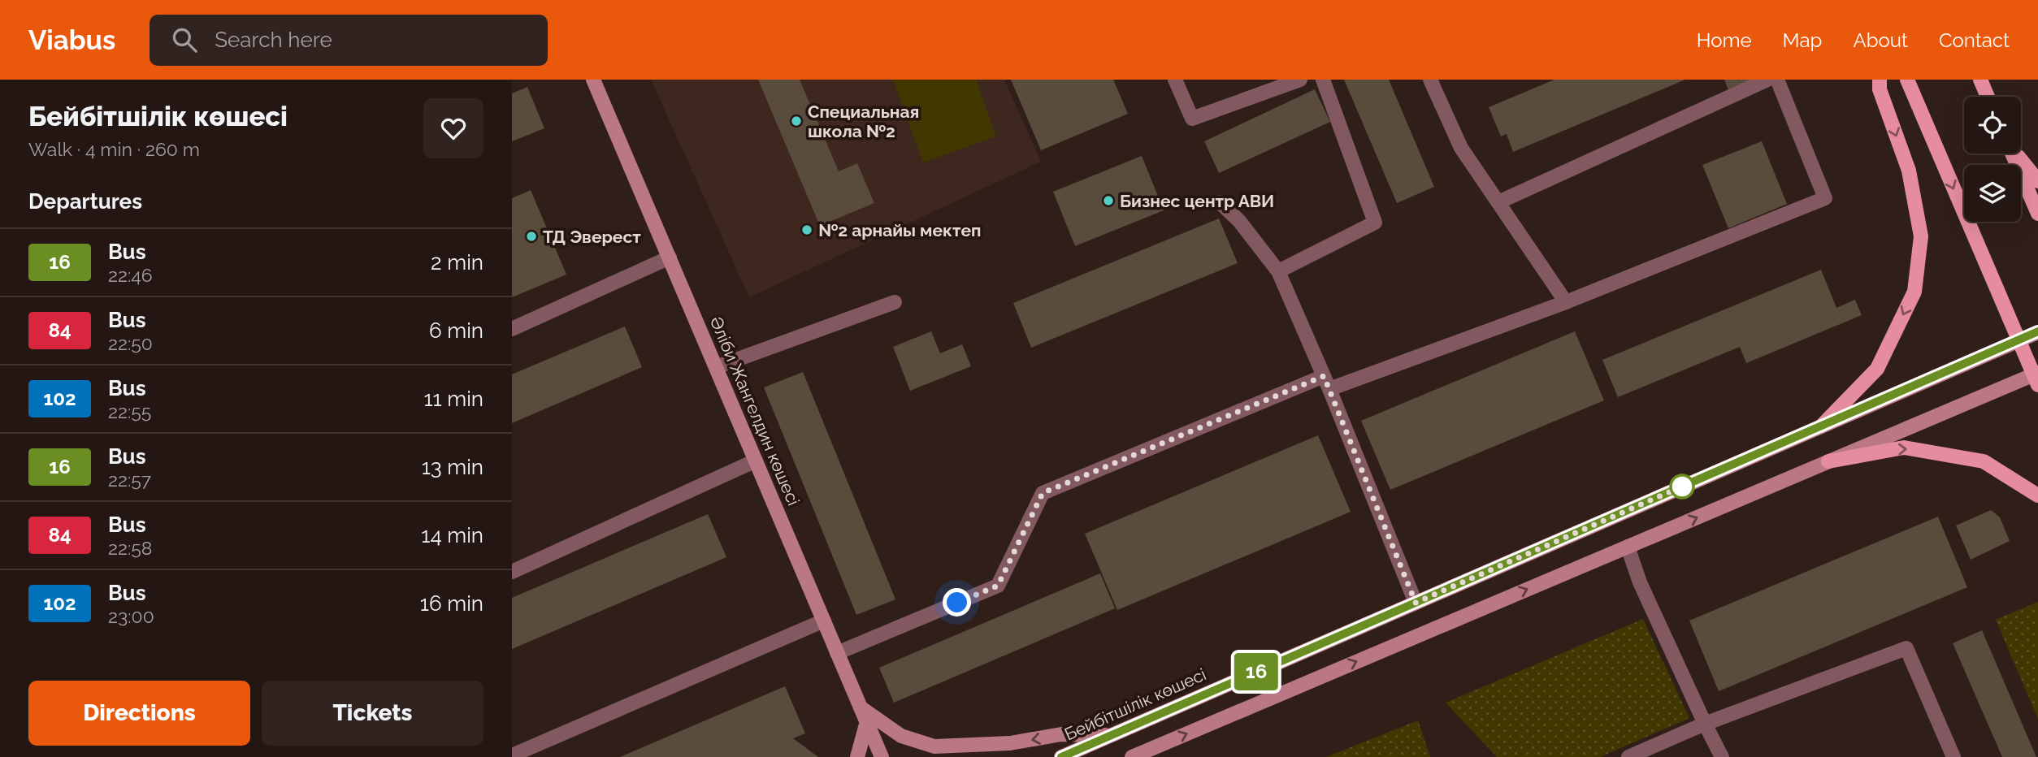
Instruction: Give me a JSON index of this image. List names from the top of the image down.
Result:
{
  "streets": {
    "main road": ["Әліби Жангелдин көшесі", "Бейбітшілік көшесі"]
  },
  "places": [
    "Специальная школа №2",
    "Бизнес центр АВИ",
    "№2 арнайы мектеп",
    "ТД Эверест"
  ],
  "lines": ["bus line 16"],
  "page": {
    "header": "Viabus",
    "search": "Search here",
    "nav": [
      "Home",
      "Map",
      "About",
      "Contact"
    ],
    "heading": [
      ["Бейбітшілік көшесі", "Walk · 4 min · 260 m"],
      "Departures"
    ],
    "on_map": "16",
    "list": [
      {
        "mark": "16",
        "name": "Bus",
        "note": "22:46",
        "value": "2 min"
      },
      {
        "mark": "84",
        "name": "Bus",
        "note": "22:50",
        "value": "6 min"
      },
      {
        "mark": "102",
        "name": "Bus",
        "note": "22:55",
        "value": "11 min"
      },
      {
        "mark": "16",
        "name": "Bus",
        "note": "22:57",
        "value": "13 min"
      },
      {
        "mark": "84",
        "name": "Bus",
        "note": "22:58",
        "value": "14 min"
      },
      {
        "mark": "102",
        "name": "Bus",
        "note": "23:00",
        "value": "16 min"
      }
    ],
    "buttons": ["Directions", "Tickets"]
  }
}
